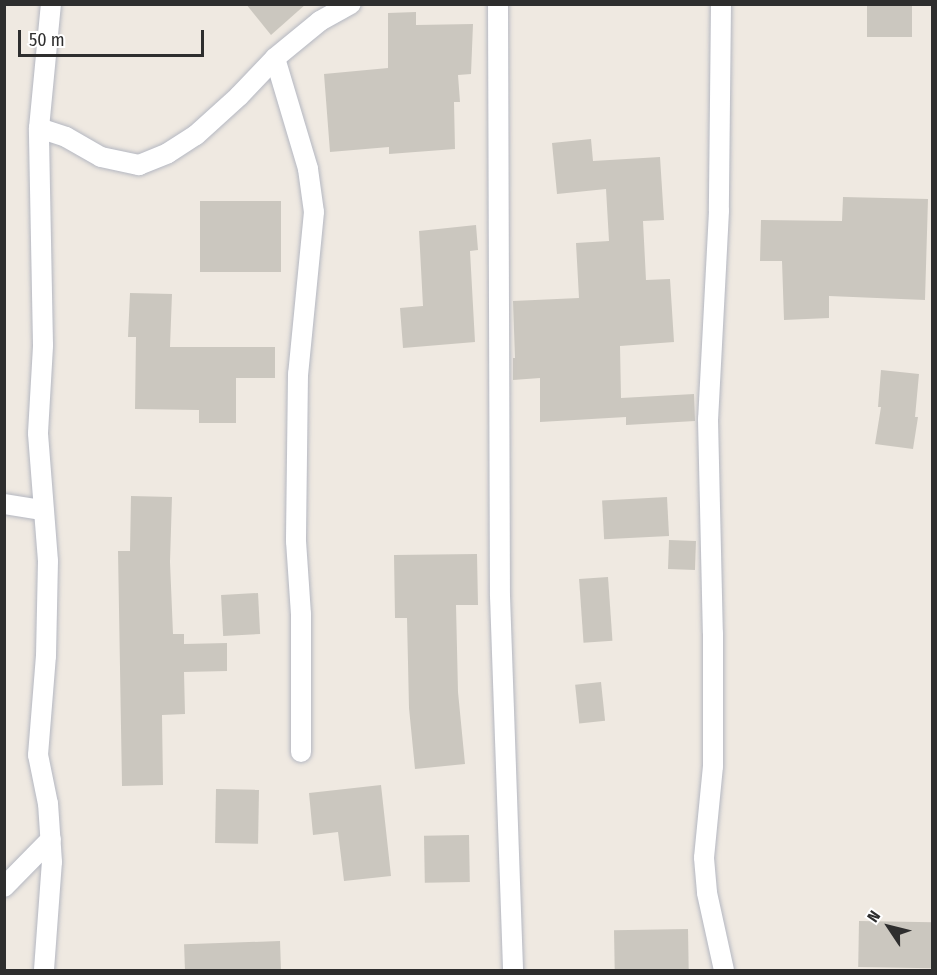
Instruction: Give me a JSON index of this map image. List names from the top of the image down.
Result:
{
  "scale_bar": "50 m",
  "north": "top left"
}
